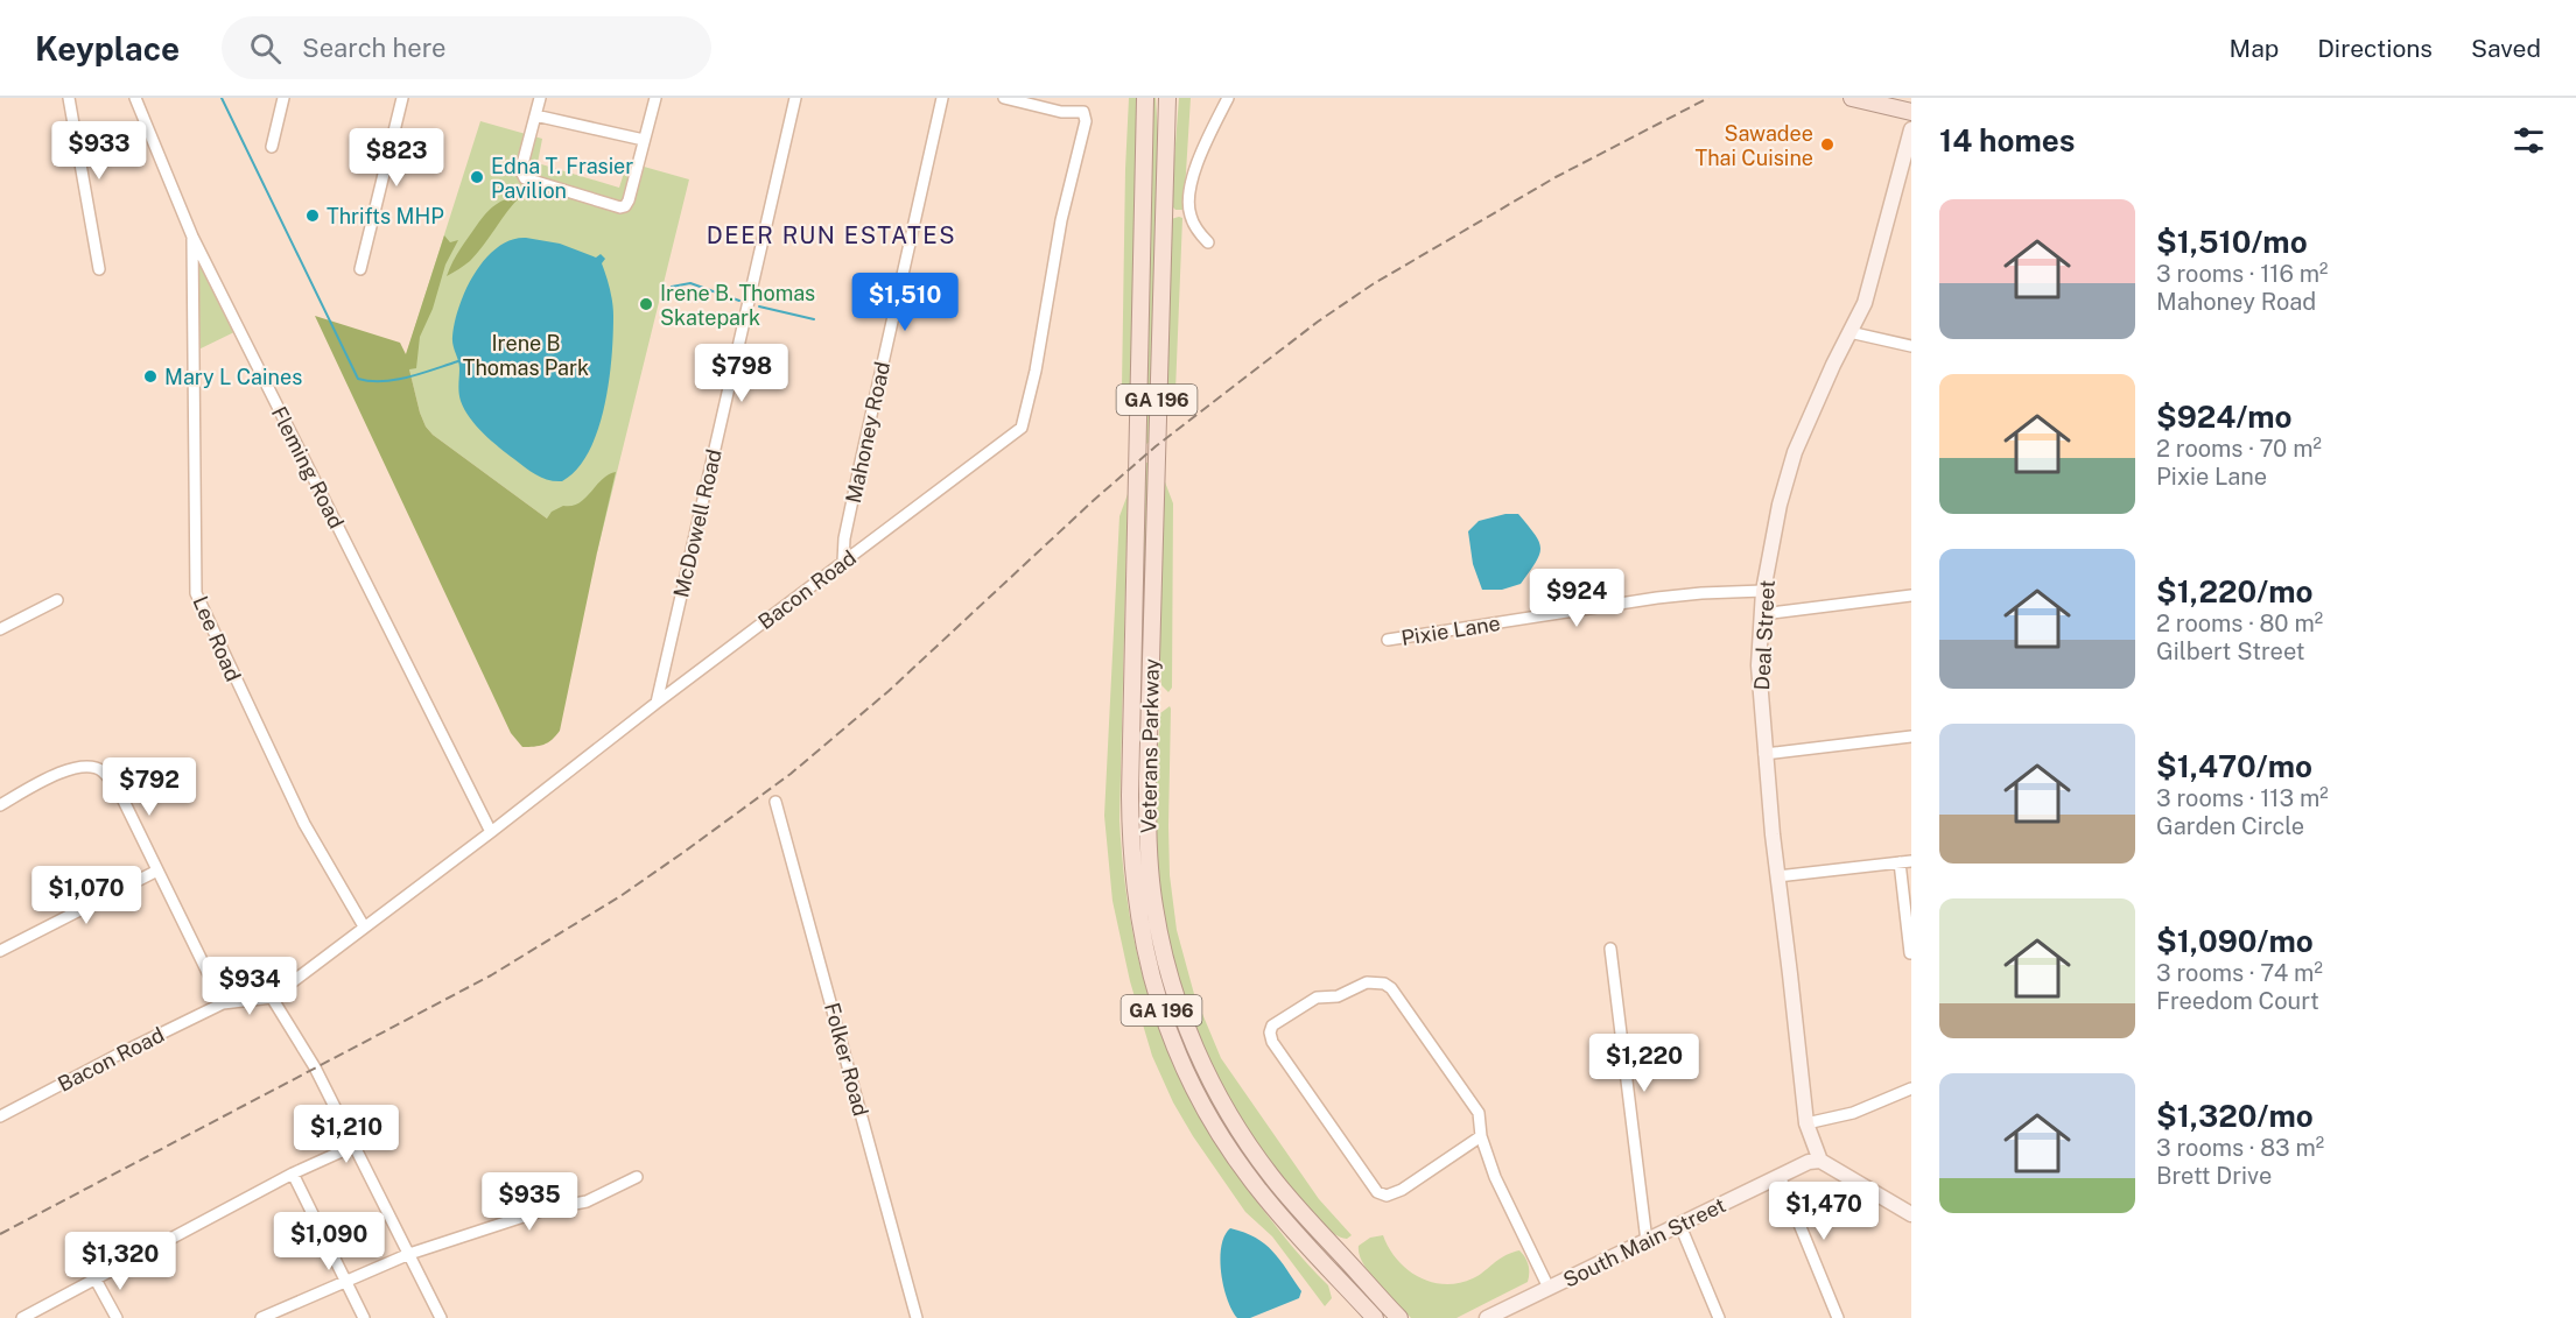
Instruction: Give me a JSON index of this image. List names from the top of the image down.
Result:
{
  "streets": {
    "main road": ["GA 196", "Veterans Parkway"],
    "street": [
      "Mahoney Road",
      "Fleming Road",
      "McDowell Road",
      "Bacon Road",
      "Pixie Lane",
      "Deal Street",
      "Lee Road",
      "Folker Road",
      "South Main Street"
    ]
  },
  "crossings": [
    ["Mahoney Road", "Bacon Road"],
    ["Fleming Road", "Bacon Road"],
    ["Fleming Road", "Lee Road"],
    ["McDowell Road", "Bacon Road"],
    ["Bacon Road", "Lee Road"],
    ["Pixie Lane", "Deal Street"],
    ["Deal Street", "South Main Street"]
  ],
  "districts": ["DEER RUN ESTATES"],
  "parks": ["Irene B Thomas Park"],
  "places": [
    "Sawadee Thai Cuisine",
    "Edna T. Frasier Pavilion",
    "Thrifts MHP",
    "Irene B. Thomas Skatepark",
    "Mary L Caines"
  ],
  "page": {
    "header": "Keyplace",
    "search": "Search here",
    "nav": ["Map", "Directions", "Saved"],
    "heading": "14 homes",
    "price": [
      "$933",
      "$823",
      "$1,510",
      "$798",
      "$924",
      "$792",
      "$1,070",
      "$934",
      "$1,220",
      "$1,210",
      "$935",
      "$1,470",
      "$1,090",
      "$1,320"
    ],
    "list": [
      {
        "name": "$1,510/mo",
        "note": "3 rooms · 116 m² · Mahoney Road"
      },
      {
        "name": "$924/mo",
        "note": "2 rooms · 70 m² · Pixie Lane"
      },
      {
        "name": "$1,220/mo",
        "note": "2 rooms · 80 m² · Gilbert Street"
      },
      {
        "name": "$1,470/mo",
        "note": "3 rooms · 113 m² · Garden Circle"
      },
      {
        "name": "$1,090/mo",
        "note": "3 rooms · 74 m² · Freedom Court"
      },
      {
        "name": "$1,320/mo",
        "note": "3 rooms · 83 m² · Brett Drive"
      }
    ]
  }
}
